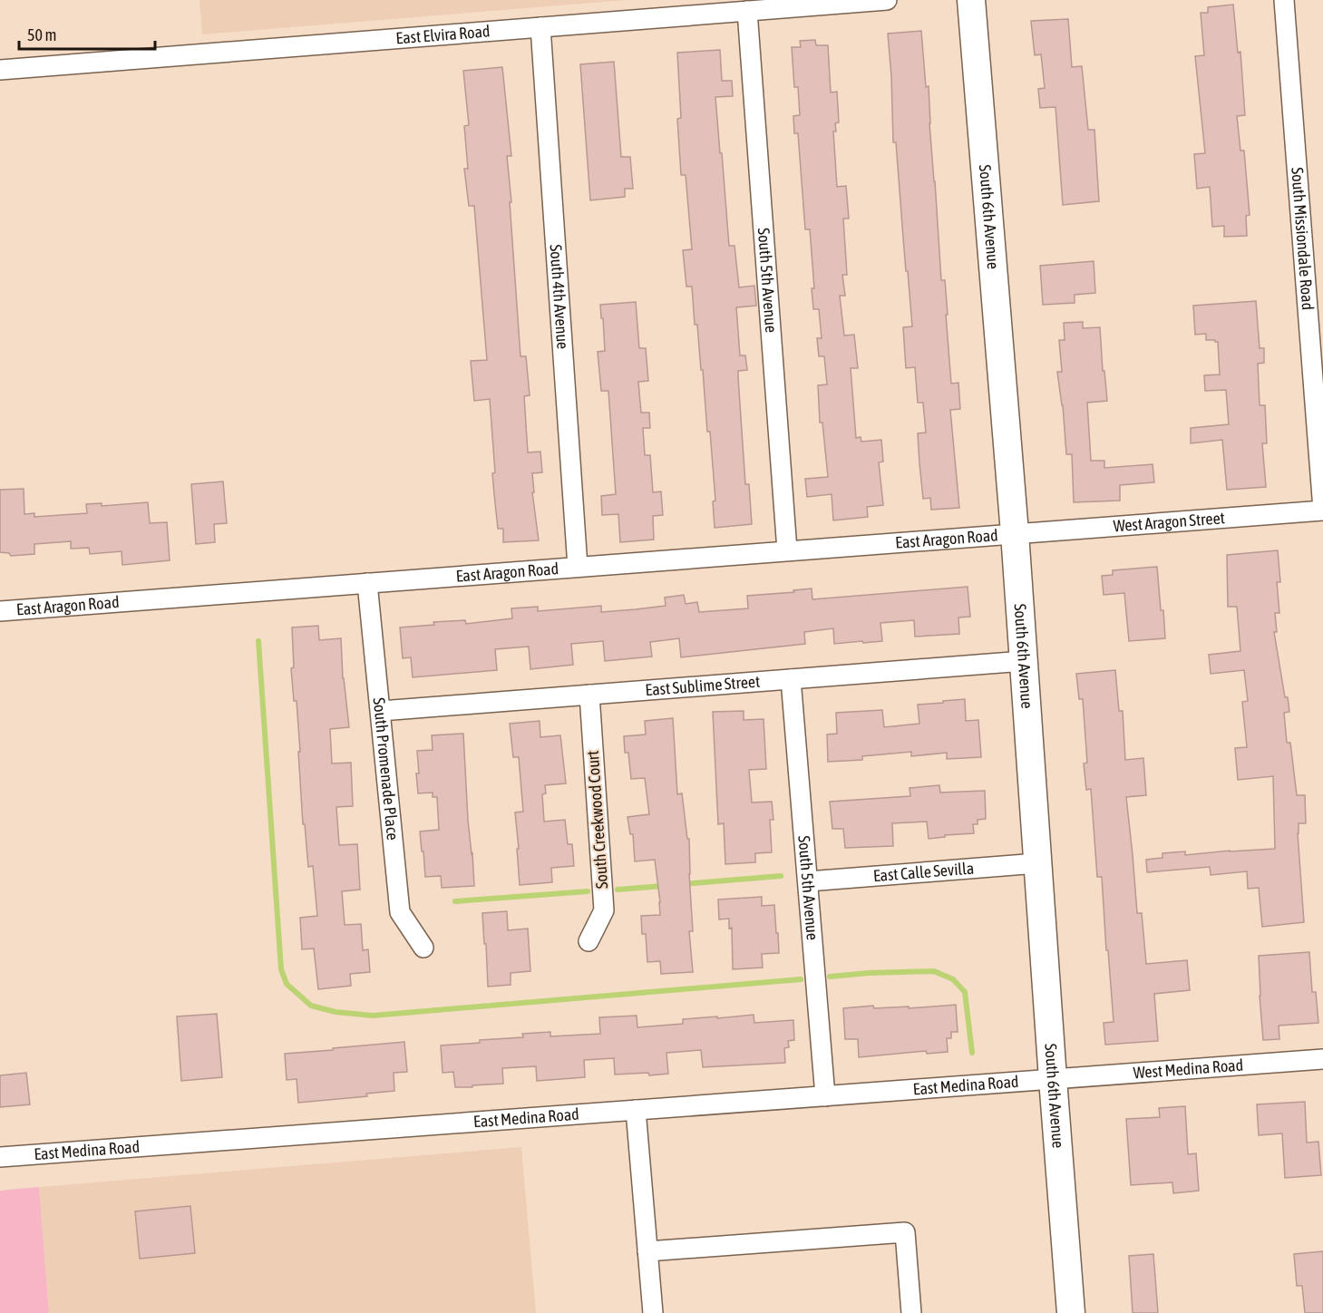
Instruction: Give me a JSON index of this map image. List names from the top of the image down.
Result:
{
  "streets": {
    "street": [
      "East Elvira Road",
      "South 6th Avenue",
      "South Missiondale Road",
      "South 5th Avenue",
      "South 4th Avenue",
      "West Aragon Street",
      "East Aragon Road",
      "East Sublime Street",
      "South Promenade Place",
      "South Creekwood Court",
      "East Calle Sevilla",
      "West Medina Road",
      "East Medina Road"
    ]
  },
  "crossings": [
    ["East Elvira Road", "South 5th Avenue"],
    ["East Elvira Road", "South 4th Avenue"],
    ["South 6th Avenue", "West Aragon Street"],
    ["South 6th Avenue", "East Aragon Road"],
    ["South 6th Avenue", "East Sublime Street"],
    ["South 6th Avenue", "East Calle Sevilla"],
    ["South 6th Avenue", "West Medina Road"],
    ["South 6th Avenue", "East Medina Road"],
    ["South Missiondale Road", "West Aragon Street"],
    ["South 5th Avenue", "East Aragon Road"],
    ["South 5th Avenue", "East Sublime Street"],
    ["South 5th Avenue", "East Calle Sevilla"],
    ["South 5th Avenue", "East Medina Road"],
    ["South 4th Avenue", "East Aragon Road"],
    ["West Aragon Street", "East Aragon Road"],
    ["East Aragon Road", "South Promenade Place"],
    ["East Sublime Street", "South Promenade Place"],
    ["East Sublime Street", "South Creekwood Court"],
    ["West Medina Road", "East Medina Road"]
  ],
  "scale_bar": "50 m"
}
